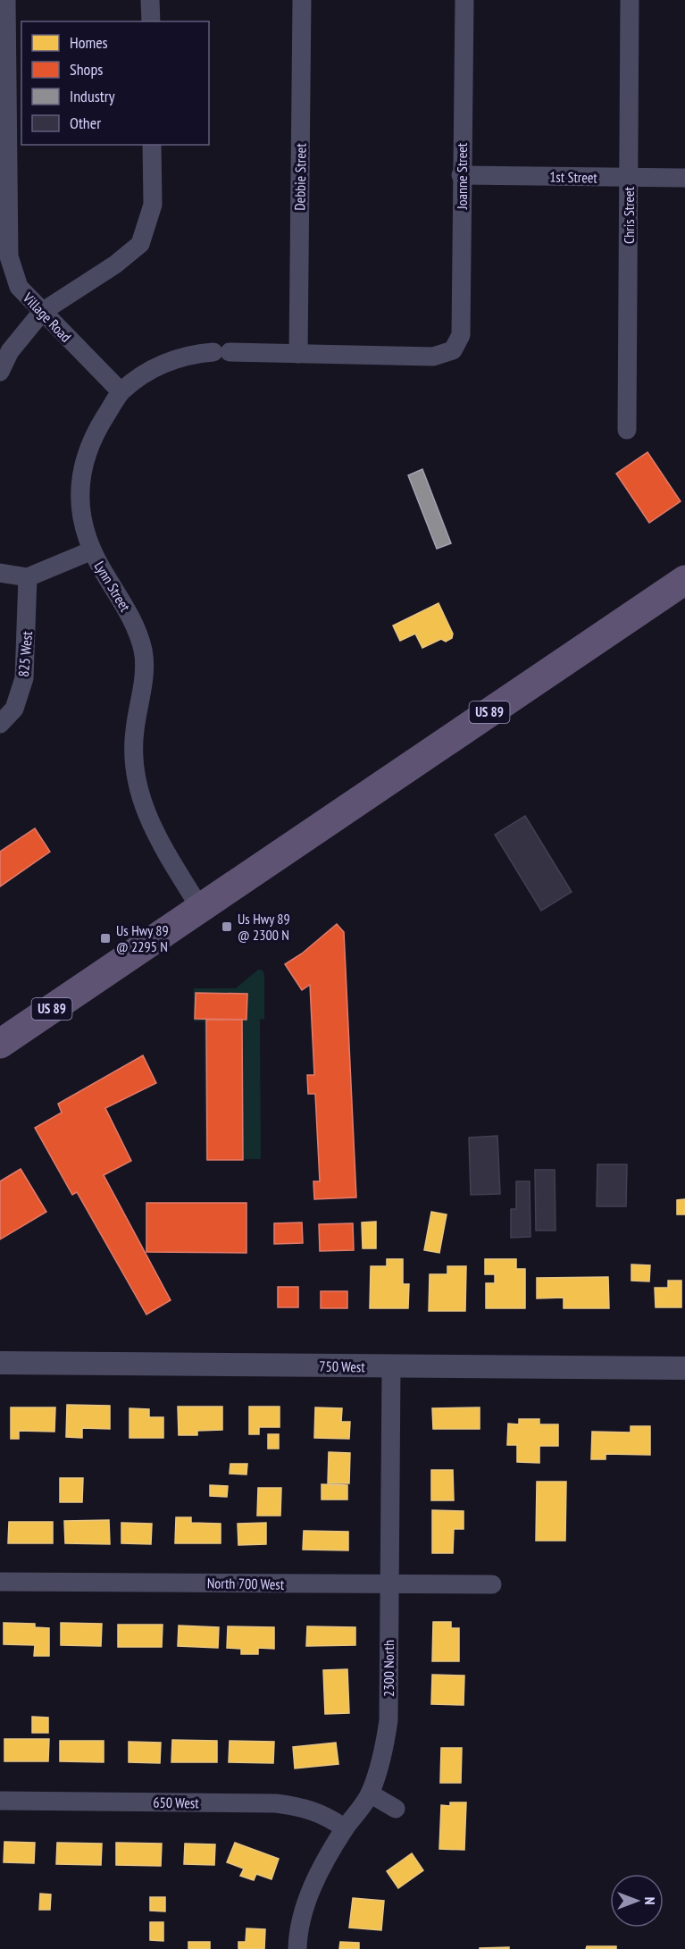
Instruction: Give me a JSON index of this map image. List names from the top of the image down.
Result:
{
  "streets": {
    "main road": ["US 89"],
    "street": [
      "Joanne Street",
      "Debbie Street",
      "1st Street",
      "Chris Street",
      "Village Road",
      "Lynn Street",
      "825 West",
      "750 West",
      "North 700 West",
      "2300 North",
      "650 West"
    ]
  },
  "crossings": [
    ["Joanne Street", "1st Street"],
    ["Joanne Street", "Lynn Street"],
    ["Debbie Street", "Lynn Street"],
    ["1st Street", "Chris Street"],
    ["Village Road", "Lynn Street"],
    ["Lynn Street", "US 89"],
    ["750 West", "2300 North"],
    ["North 700 West", "2300 North"],
    ["2300 North", "650 West"]
  ],
  "places": {
    "transit": ["Us Hwy 89 @ 2300 N", "Us Hwy 89 @ 2295 N"]
  },
  "legend": [
    "Homes",
    "Shops",
    "Industry",
    "Other"
  ],
  "north": "right"
}
